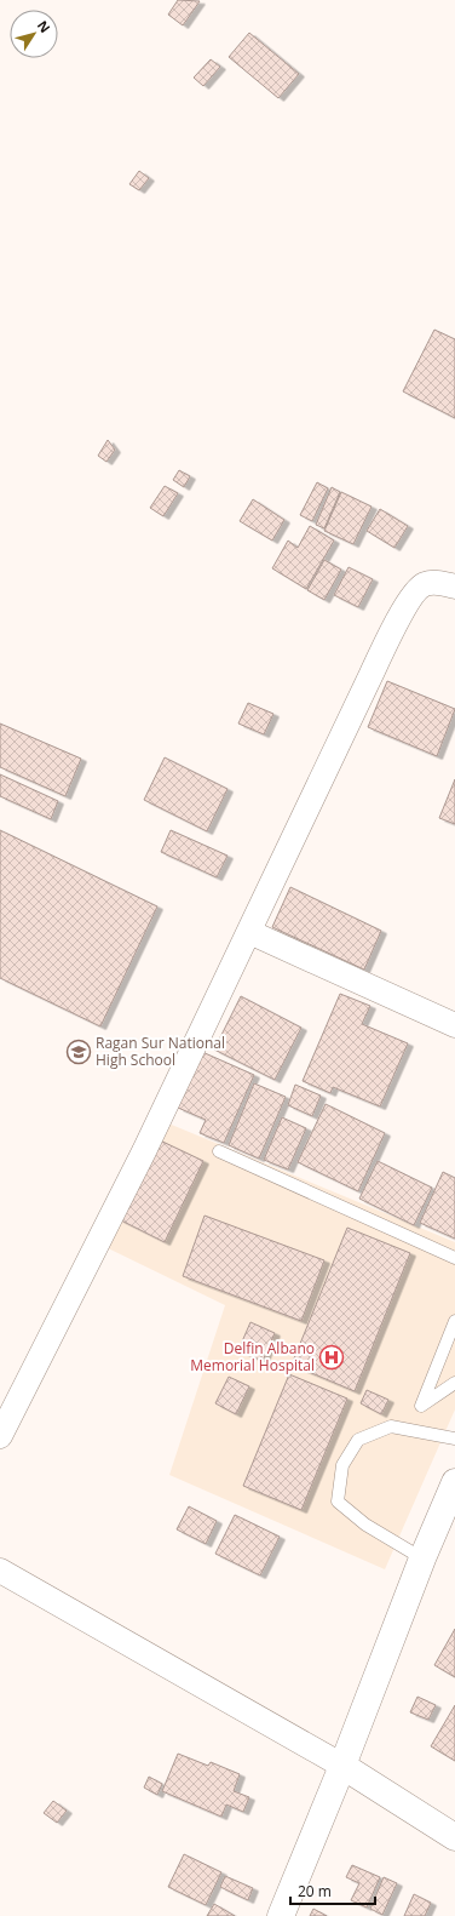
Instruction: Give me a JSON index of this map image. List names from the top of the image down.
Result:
{
  "places": {
    "school or university": ["Ragan Sur National High School"],
    "hospital": ["Delfin Albano Memorial Hospital"]
  },
  "scale_bar": "20 m",
  "north": "top right"
}
